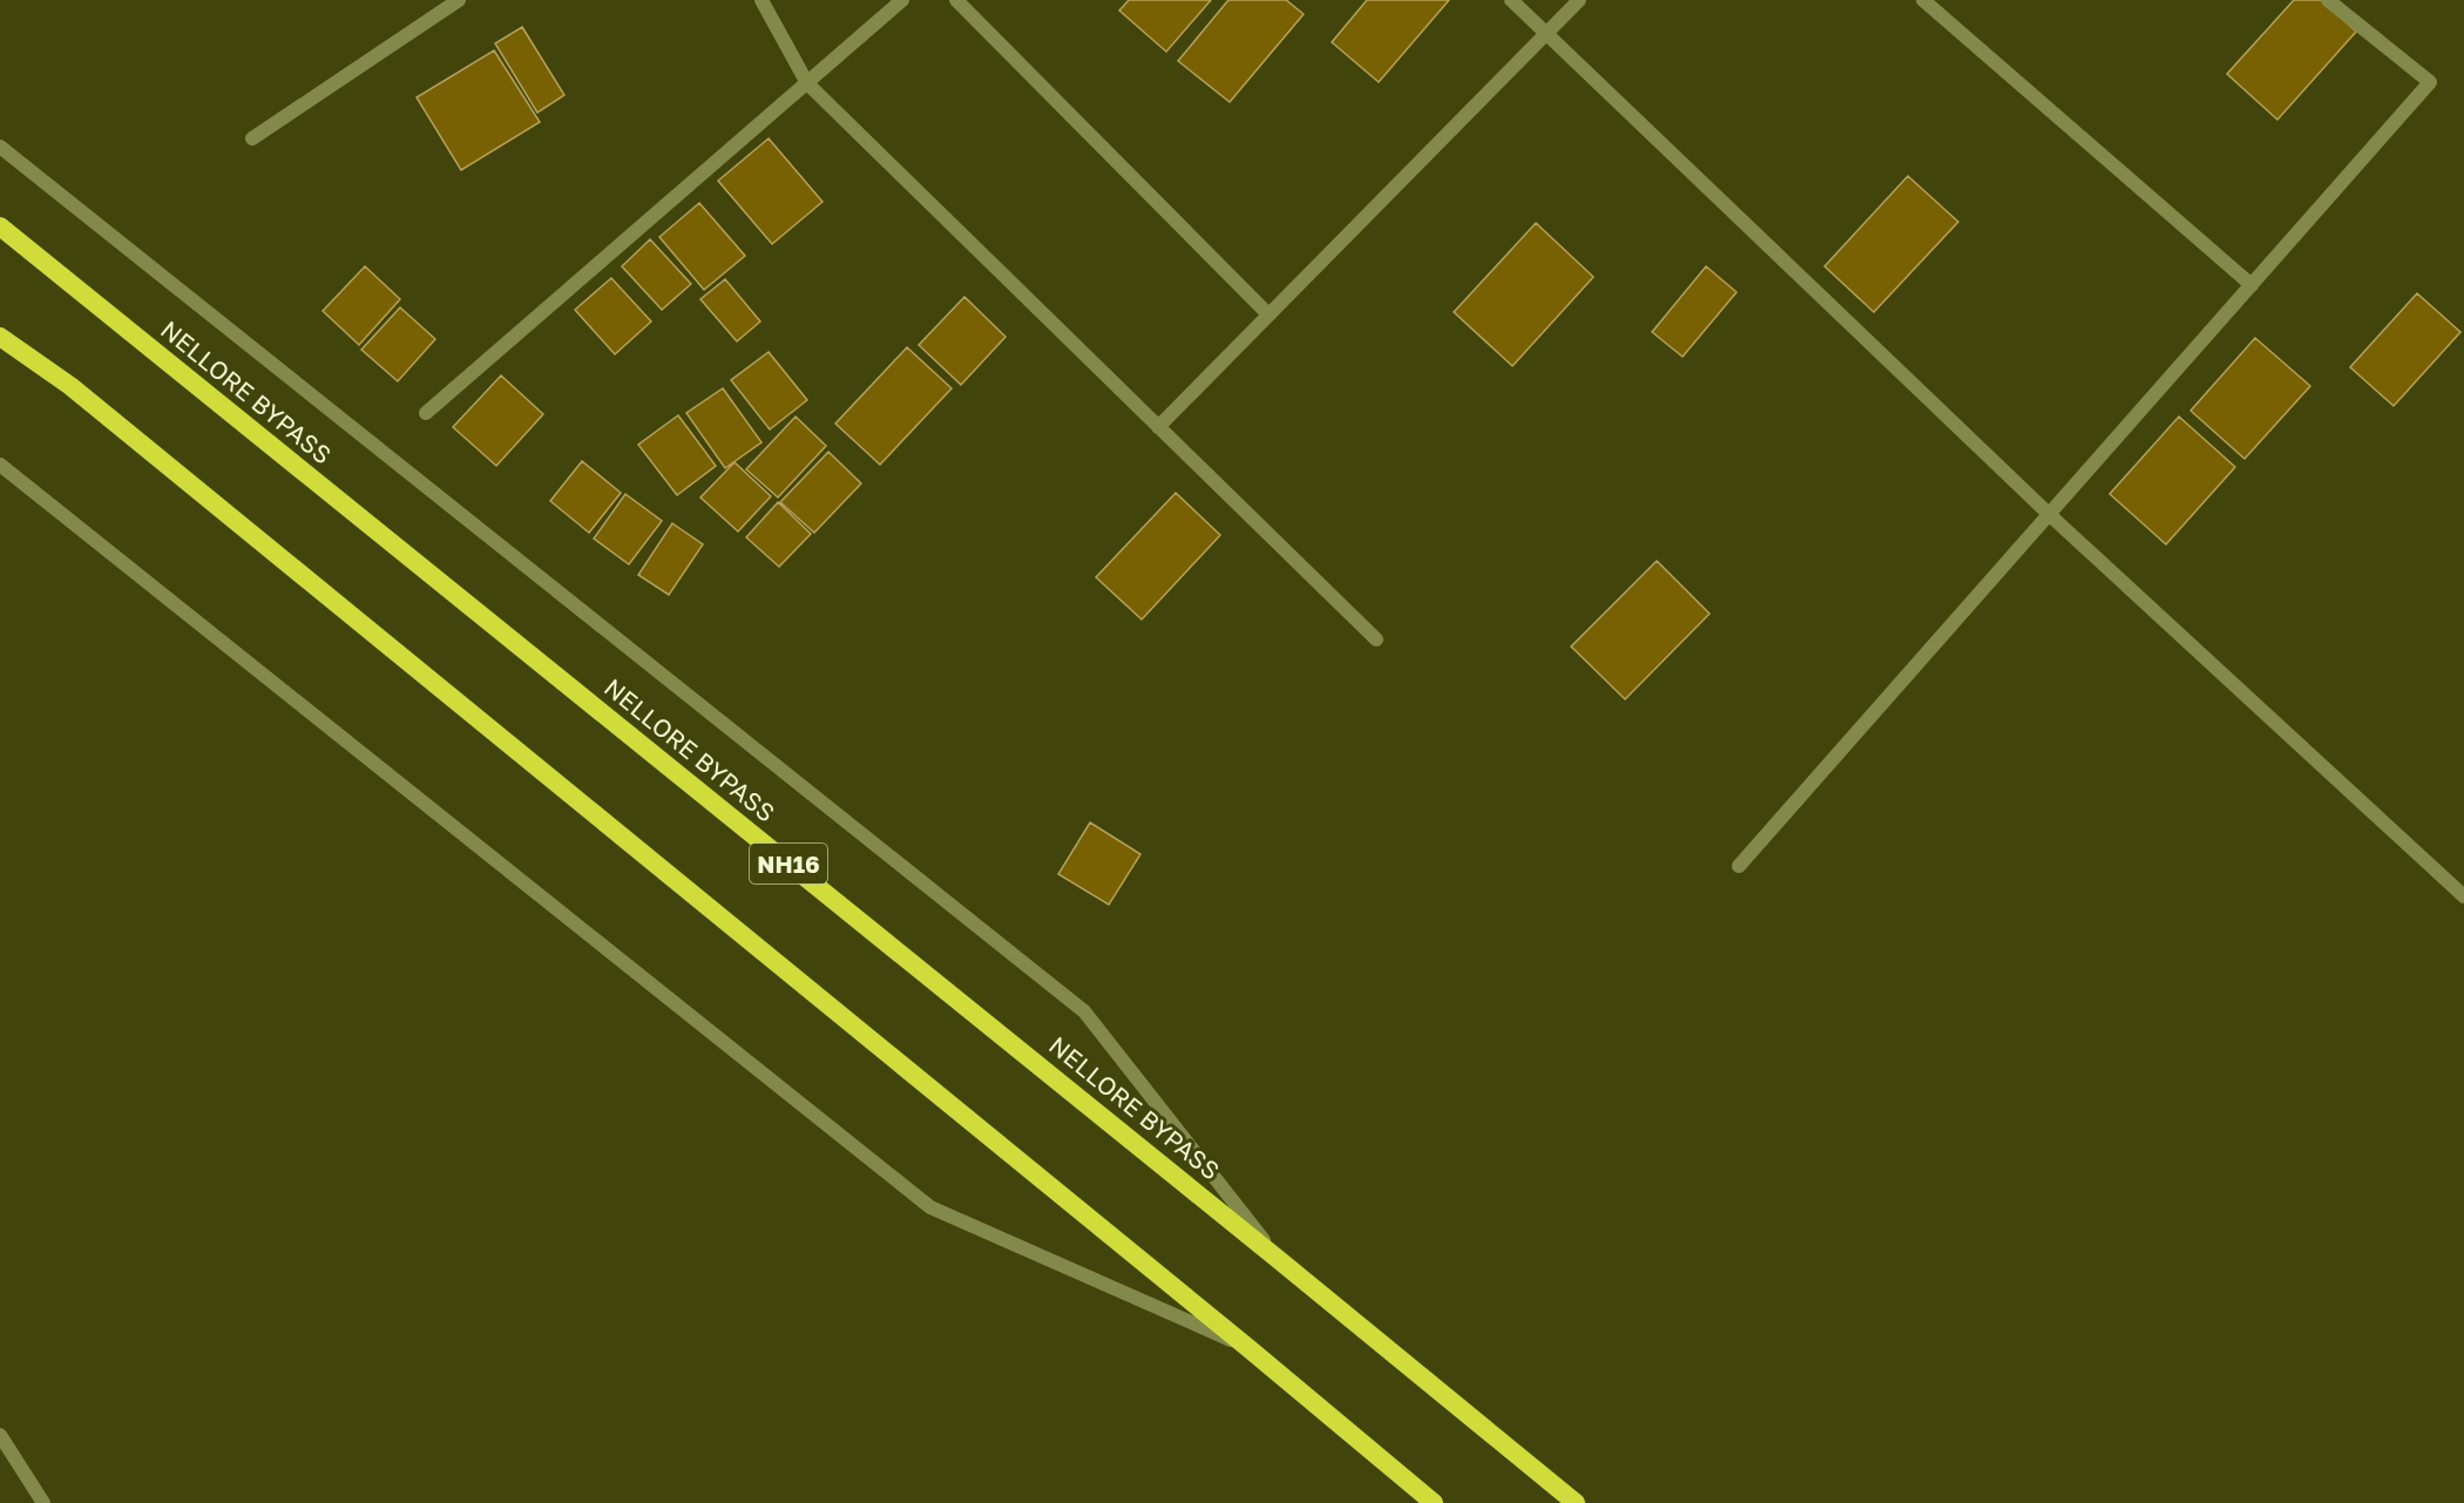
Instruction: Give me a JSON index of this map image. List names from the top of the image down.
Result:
{
  "streets": {
    "highway": ["NELLORE BYPASS", "NH16"]
  }
}
